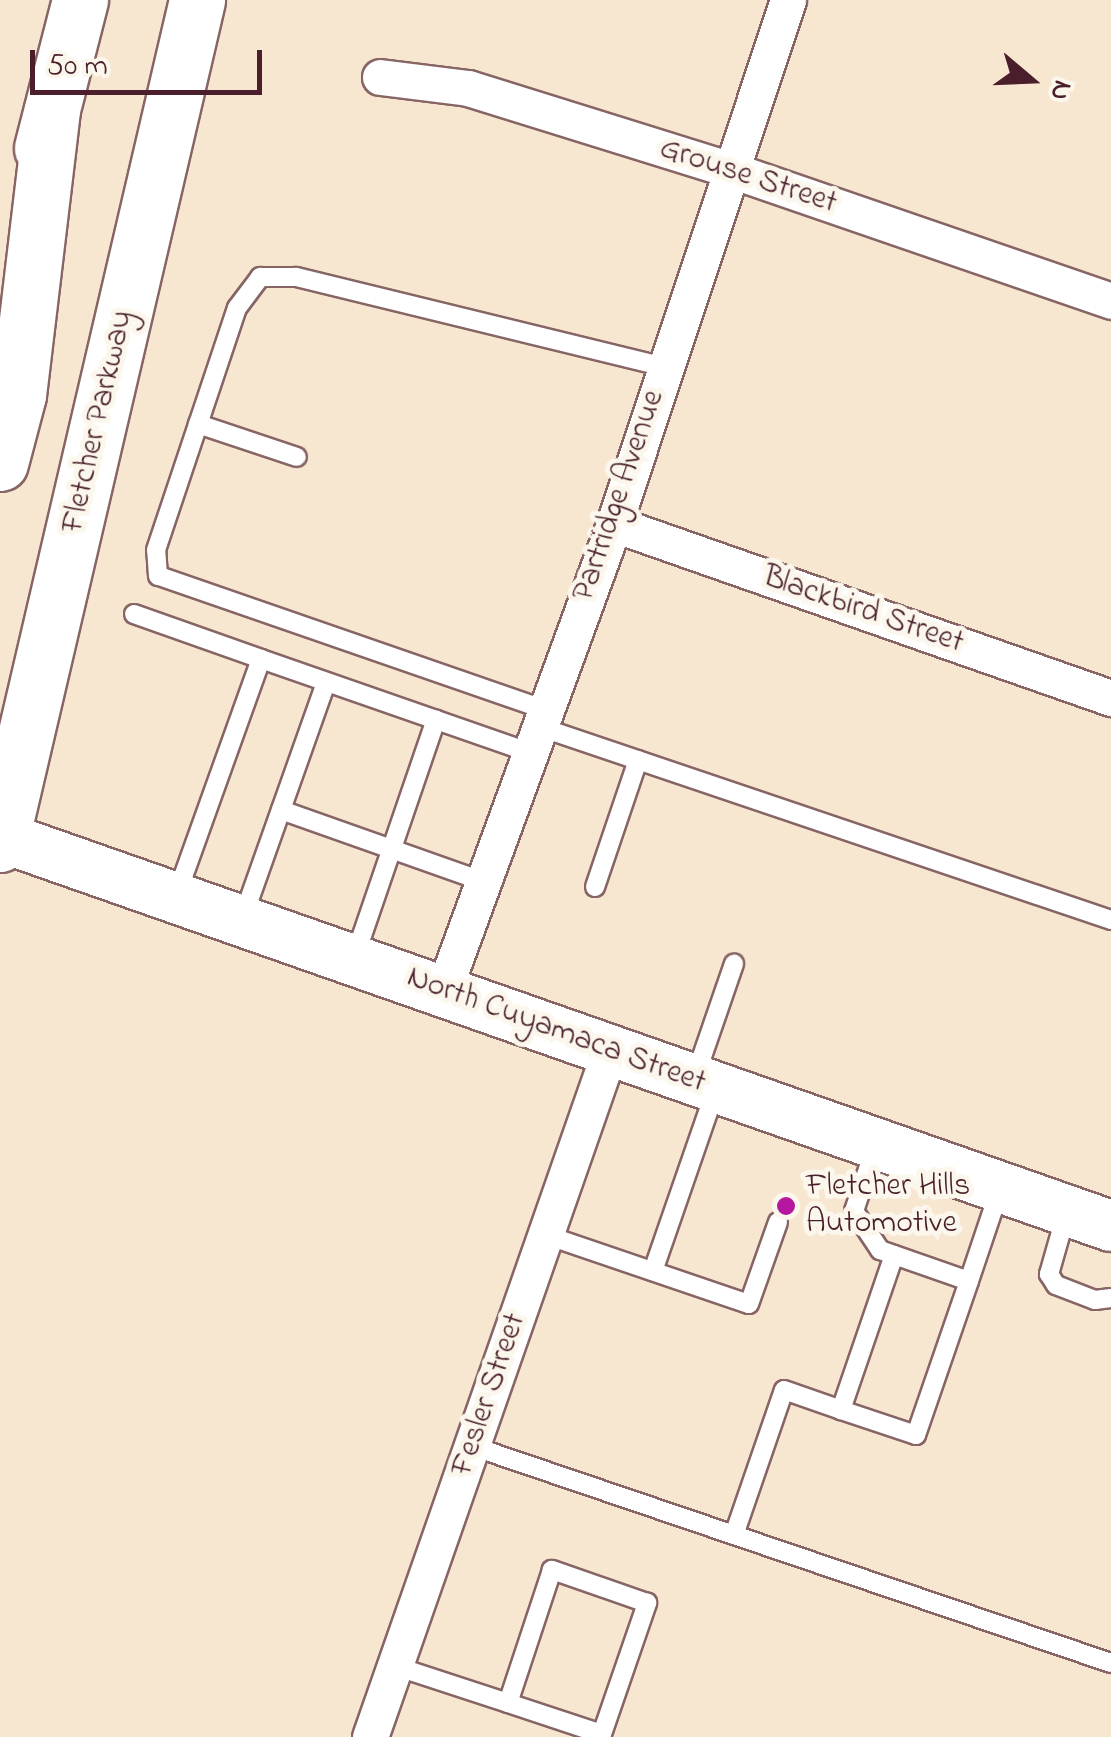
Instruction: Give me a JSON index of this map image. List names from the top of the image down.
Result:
{
  "streets": {
    "main road": ["Fletcher Parkway", "North Cuyamaca Street"],
    "street": [
      "Grouse Street",
      "Partridge Avenue",
      "Blackbird Street",
      "Fesler Street"
    ]
  },
  "crossings": [
    ["Grouse Street", "Partridge Avenue"],
    ["Fletcher Parkway", "North Cuyamaca Street"],
    ["Partridge Avenue", "Blackbird Street"],
    ["Partridge Avenue", "North Cuyamaca Street"],
    ["North Cuyamaca Street", "Fesler Street"]
  ],
  "places": ["Fletcher Hills Automotive"],
  "scale_bar": "50 m",
  "north": "right"
}
